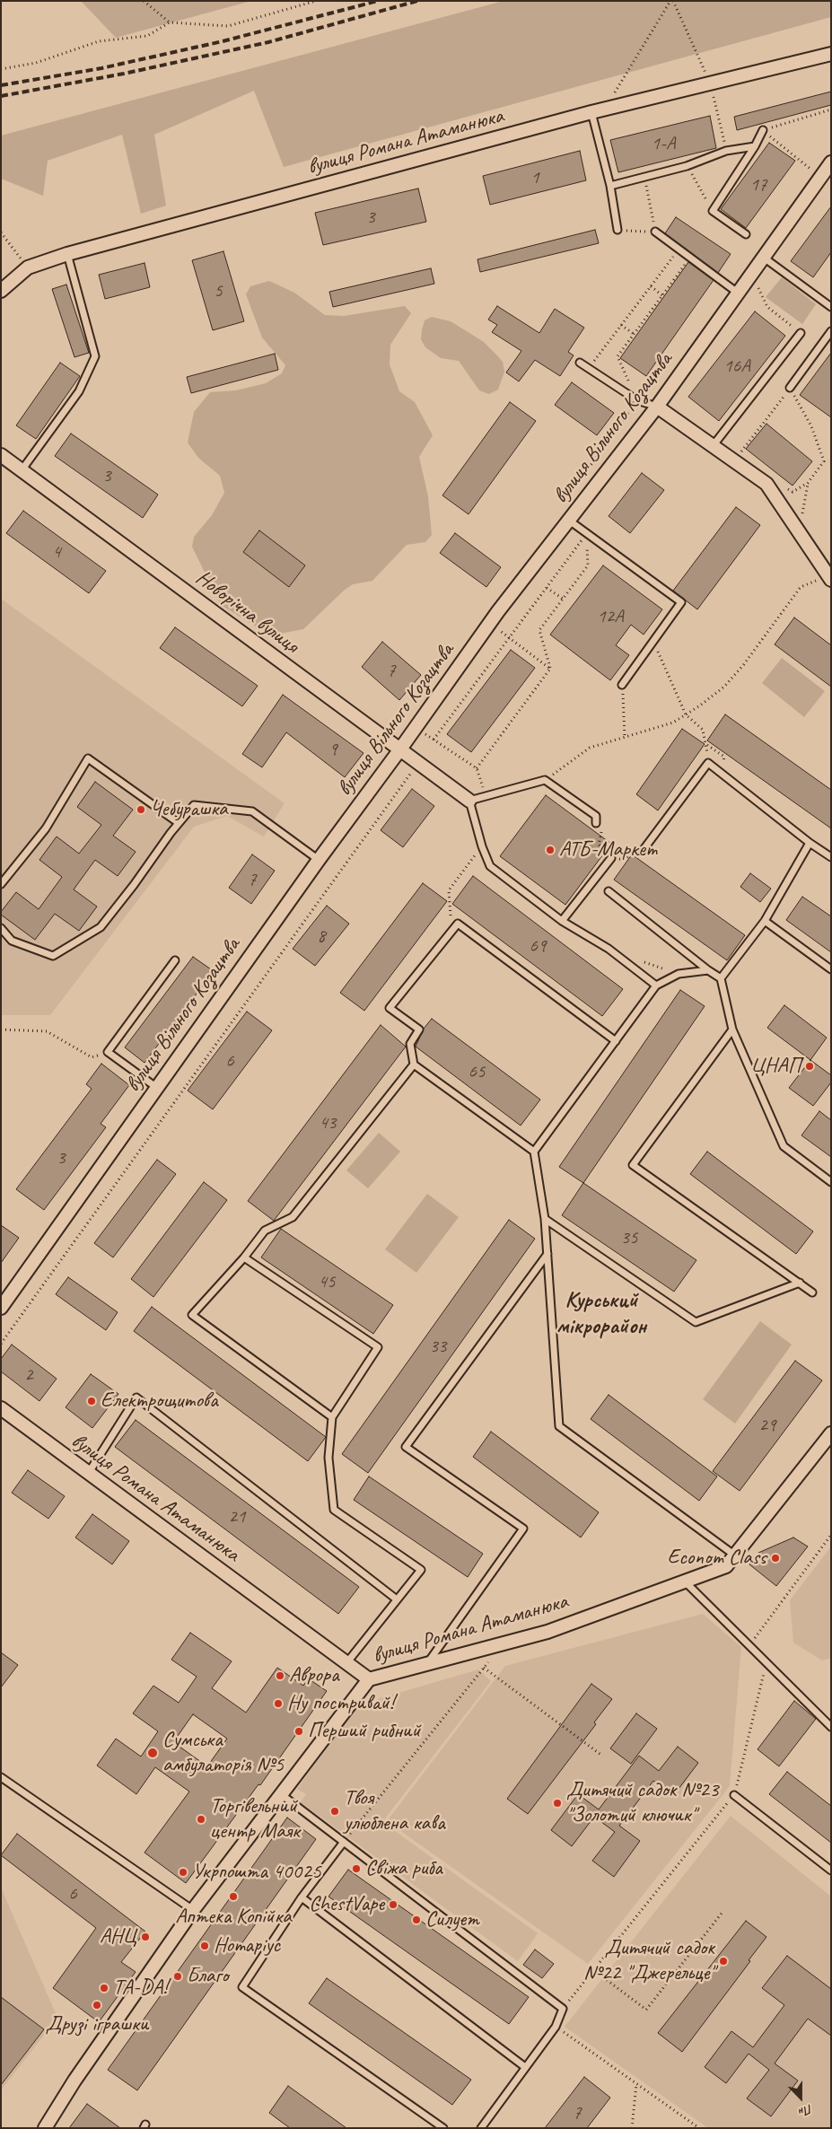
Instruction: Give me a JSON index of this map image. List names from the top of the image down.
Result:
{
  "streets": {
    "street": ["вулиця Романа Атаманюка", "вулиця Вільного Козацтва", "Новорічна вулиця"]
  },
  "crossings": [
    ["вулиця Вільного Козацтва", "Новорічна вулиця"]
  ],
  "districts": ["Курський мікрорайон"],
  "places": [
    "Чебурашка",
    "АТБ-Маркет",
    "ЦНАП",
    "Електрощитова",
    "Econom Class",
    "Аврора",
    "Ну постривай!",
    "Перший рибний",
    "Сумська амбулаторія №5",
    "Дитячий садок №23 \"Золотий ключик\"",
    "Твоя улюблена кава",
    "Торгівельний центр Маяк",
    "Свіжа риба",
    "Укрпошта 40025",
    "Аптека Копійка",
    "ChestVape",
    "Силует",
    "АНЦ",
    "Нотаріус",
    "Дитячий садок №22 \"Джерельце\"",
    "Благо",
    "TA-DA!",
    "Друзі іграшки"
  ],
  "house_numbers": [
    "1-А",
    "1",
    "17",
    "3",
    "5",
    "16А",
    "3",
    "4",
    "12А",
    "7",
    "9",
    "7",
    "8",
    "69",
    "6",
    "65",
    "43",
    "3",
    "35",
    "45",
    "33",
    "2",
    "29",
    "21",
    "6",
    "7"
  ],
  "north": "bottom"
}
